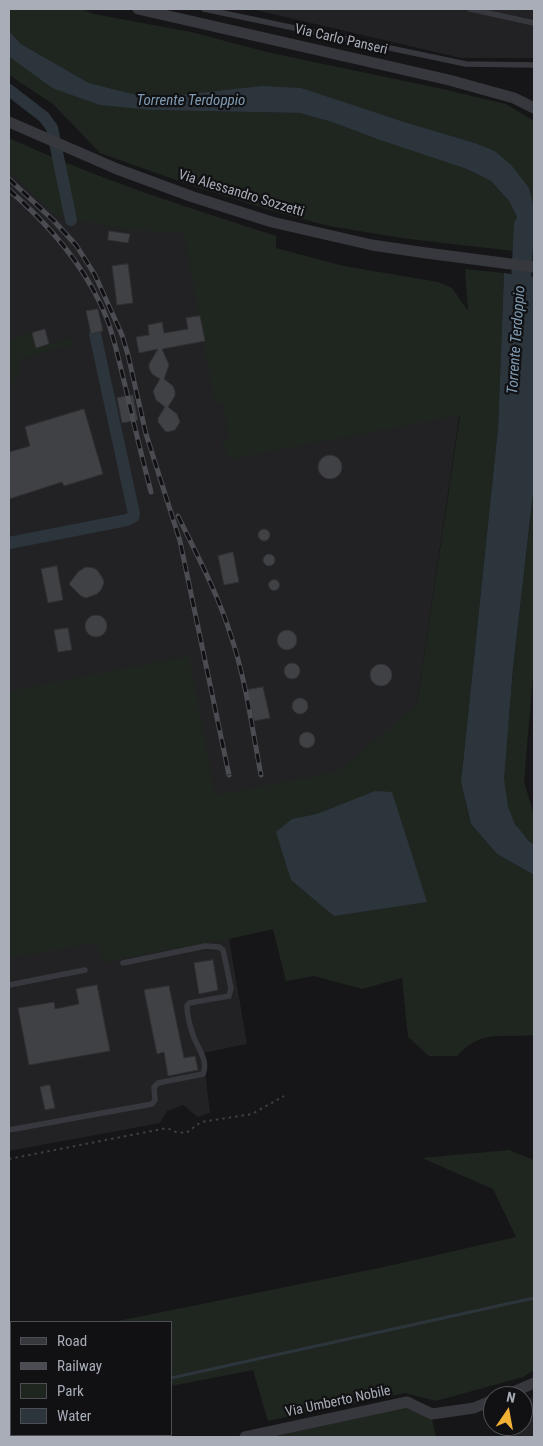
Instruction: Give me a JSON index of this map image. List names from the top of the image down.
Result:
{
  "streets": {
    "street": ["Via Carlo Panseri", "Via Alessandro Sozzetti", "Via Umberto Nobile"]
  },
  "water": ["Torrente Terdoppio"],
  "legend": [
    "Road",
    "Railway",
    "Park",
    "Water"
  ],
  "north": "top"
}
